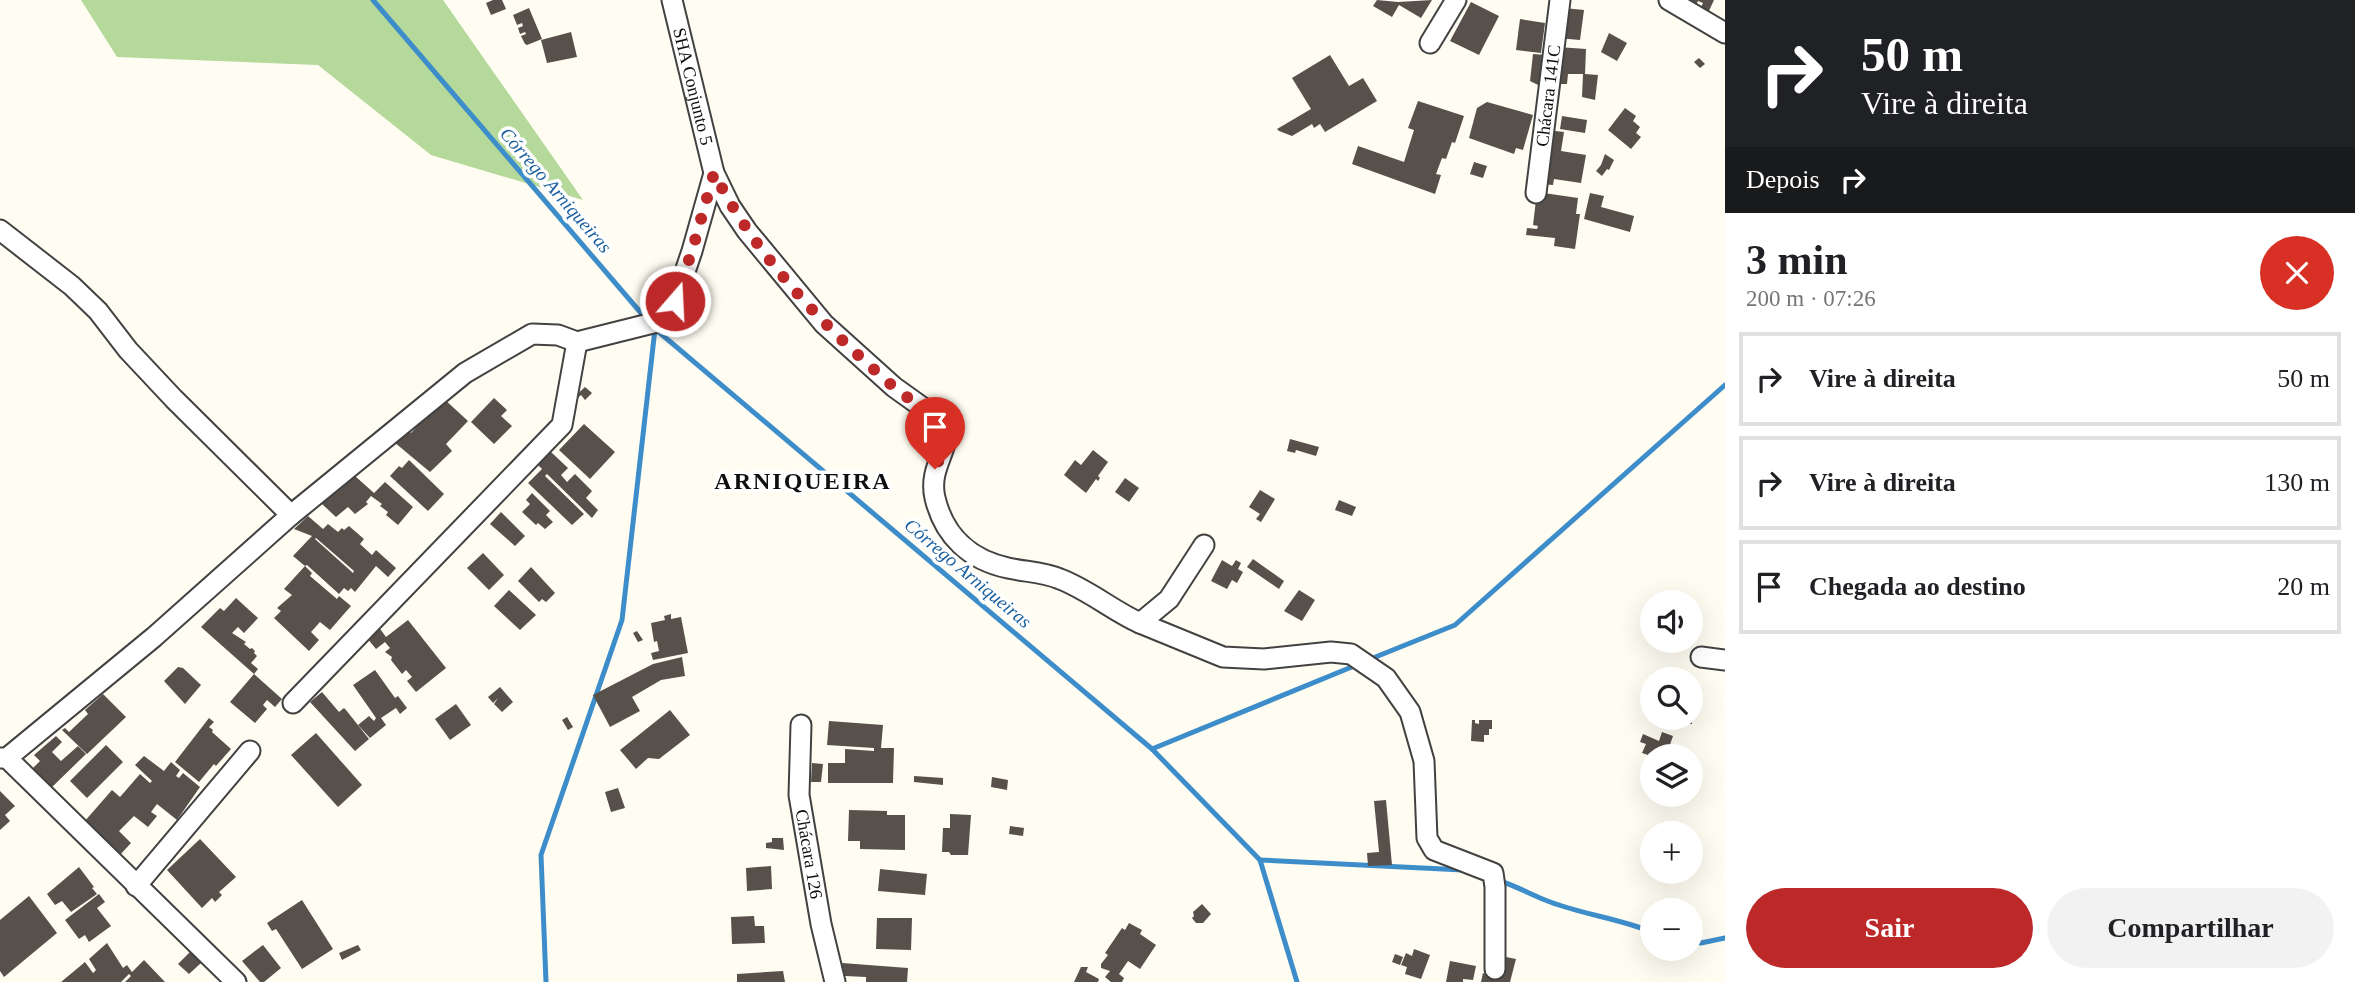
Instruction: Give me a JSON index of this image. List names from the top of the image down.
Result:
{
  "streets": {
    "street": ["SHA Conjunto 5", "Chácara 141C", "Chácara 126"]
  },
  "districts": ["ARNIQUEIRA"],
  "water": ["Córrego Arniqueiras"],
  "page": {
    "turn": ["50 m", "Vire à direita"],
    "then": "Depois",
    "heading": ["3 min", "200 m · 07:26"],
    "list": [
      {
        "name": "Vire à direita",
        "value": "50 m"
      },
      {
        "name": "Vire à direita",
        "value": "130 m"
      },
      {
        "name": "Chegada ao destino",
        "value": "20 m"
      }
    ],
    "map_buttons": ["+", "−"],
    "buttons": ["Sair", "Compartilhar"]
  }
}
